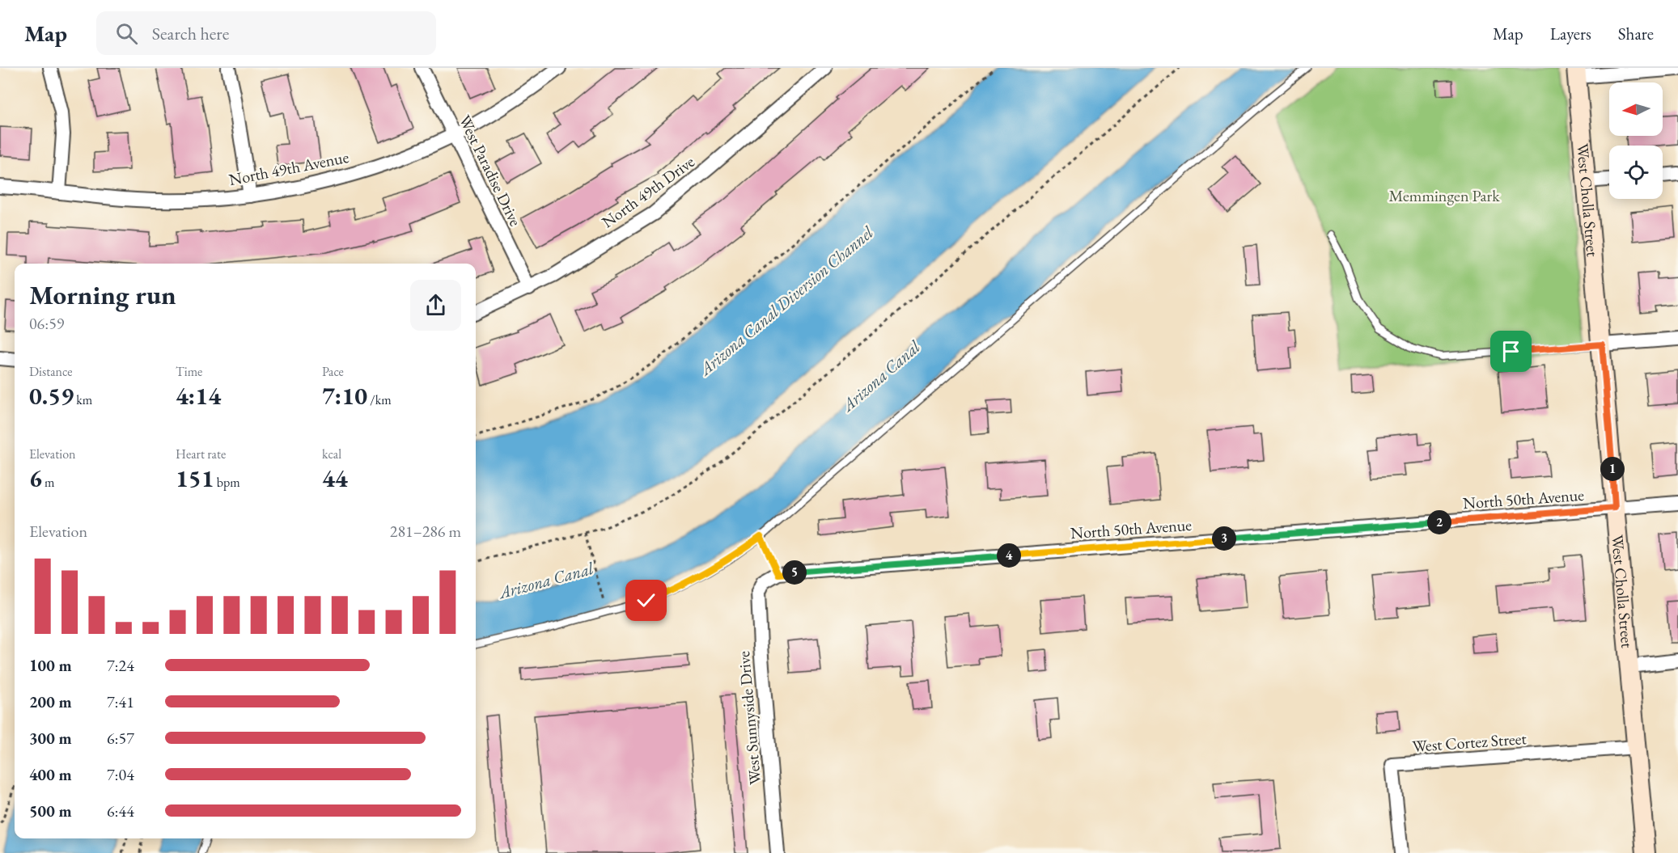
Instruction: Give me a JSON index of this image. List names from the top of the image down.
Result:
{
  "streets": {
    "street": [
      "North 49th Avenue",
      "West Paradise Drive",
      "North 49th Drive",
      "West Cholla Street",
      "North 50th Avenue",
      "West Sunnyside Drive",
      "West Cortez Street"
    ]
  },
  "crossings": [
    ["North 49th Avenue", "West Paradise Drive"],
    ["West Paradise Drive", "North 49th Drive"],
    ["West Cholla Street", "North 50th Avenue"],
    ["West Cholla Street", "West Cortez Street"],
    ["North 50th Avenue", "West Sunnyside Drive"]
  ],
  "water": ["Arizona Canal Diversion Channel", "Arizona Canal"],
  "parks": ["Memmingen Park"],
  "north": "left",
  "page": {
    "header": "Map",
    "search": "Search here",
    "nav": ["Map", "Layers", "Share"],
    "heading": ["Morning run", "06:59"],
    "stats": [
      ["Distance", "0.59 km"],
      ["Time", "4:14"],
      ["Pace", "7:10 /km"],
      ["Elevation", "6 m"],
      ["Heart rate", "151 bpm"],
      ["kcal", "44"]
    ],
    "pins": [
      "1",
      "2",
      "3",
      "4",
      "5"
    ],
    "chart": ["Elevation", "281–286 m"],
    "list": [
      {
        "name": "100 m",
        "note": "7:24"
      },
      {
        "name": "200 m",
        "note": "7:41"
      },
      {
        "name": "300 m",
        "note": "6:57"
      },
      {
        "name": "400 m",
        "note": "7:04"
      },
      {
        "name": "500 m",
        "note": "6:44"
      }
    ]
  }
}
